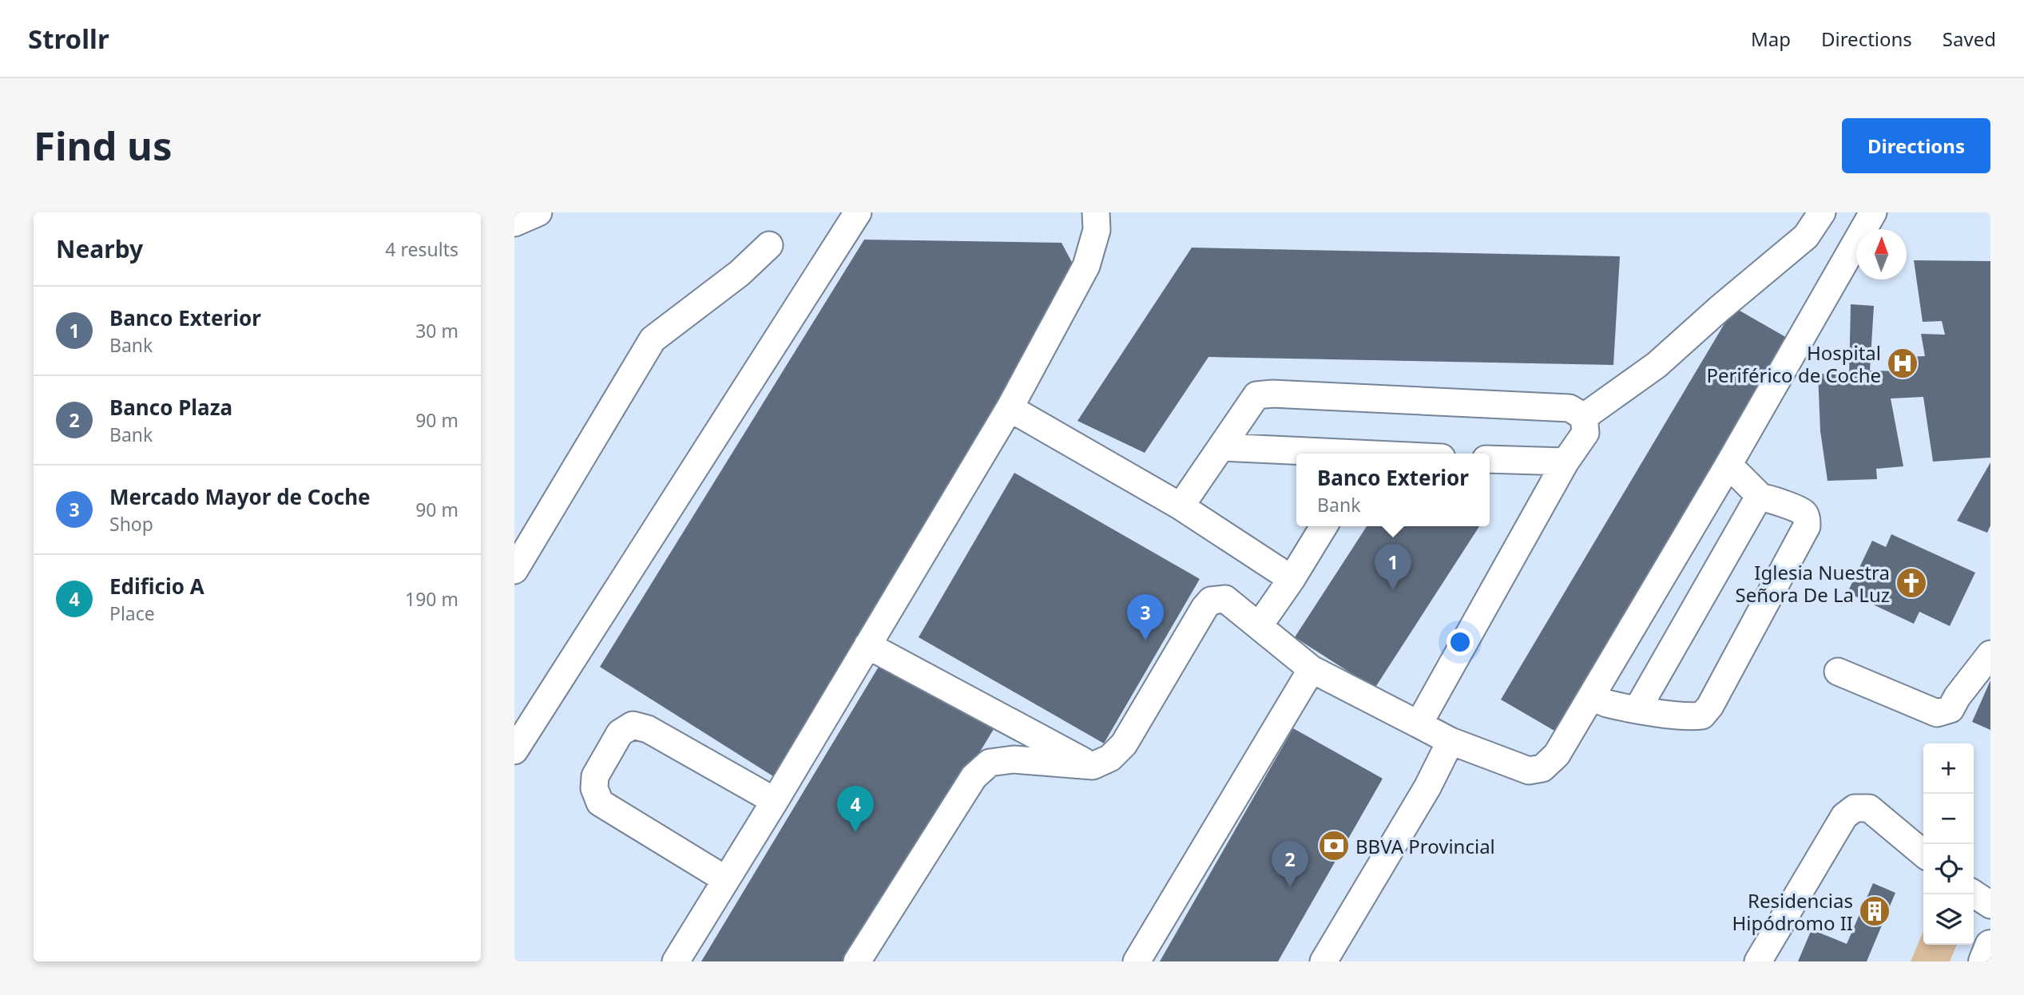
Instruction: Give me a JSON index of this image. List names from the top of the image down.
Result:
{
  "places": {
    "hospital": ["Hospital Periférico de Coche"],
    "church": ["Iglesia Nuestra Señora De La Luz"],
    "bank": ["BBVA Provincial"],
    "building": ["Residencias Hipódromo II"]
  },
  "north": "top",
  "page": {
    "header": "Strollr",
    "nav": ["Map", "Directions", "Saved"],
    "buttons": "Directions",
    "title": "Find us",
    "heading": ["Nearby", "4 results"],
    "list": [
      {
        "mark": "1",
        "name": "Banco Exterior",
        "note": "Bank",
        "value": "30 m"
      },
      {
        "mark": "2",
        "name": "Banco Plaza",
        "note": "Bank",
        "value": "90 m"
      },
      {
        "mark": "3",
        "name": "Mercado Mayor de Coche",
        "note": "Shop",
        "value": "90 m"
      },
      {
        "mark": "4",
        "name": "Edificio A",
        "note": "Place",
        "value": "190 m"
      }
    ],
    "popup": ["Banco Exterior", "Bank"],
    "pins": [
      "1",
      "3",
      "4",
      "2"
    ],
    "map_buttons": ["+", "−"]
  }
}
